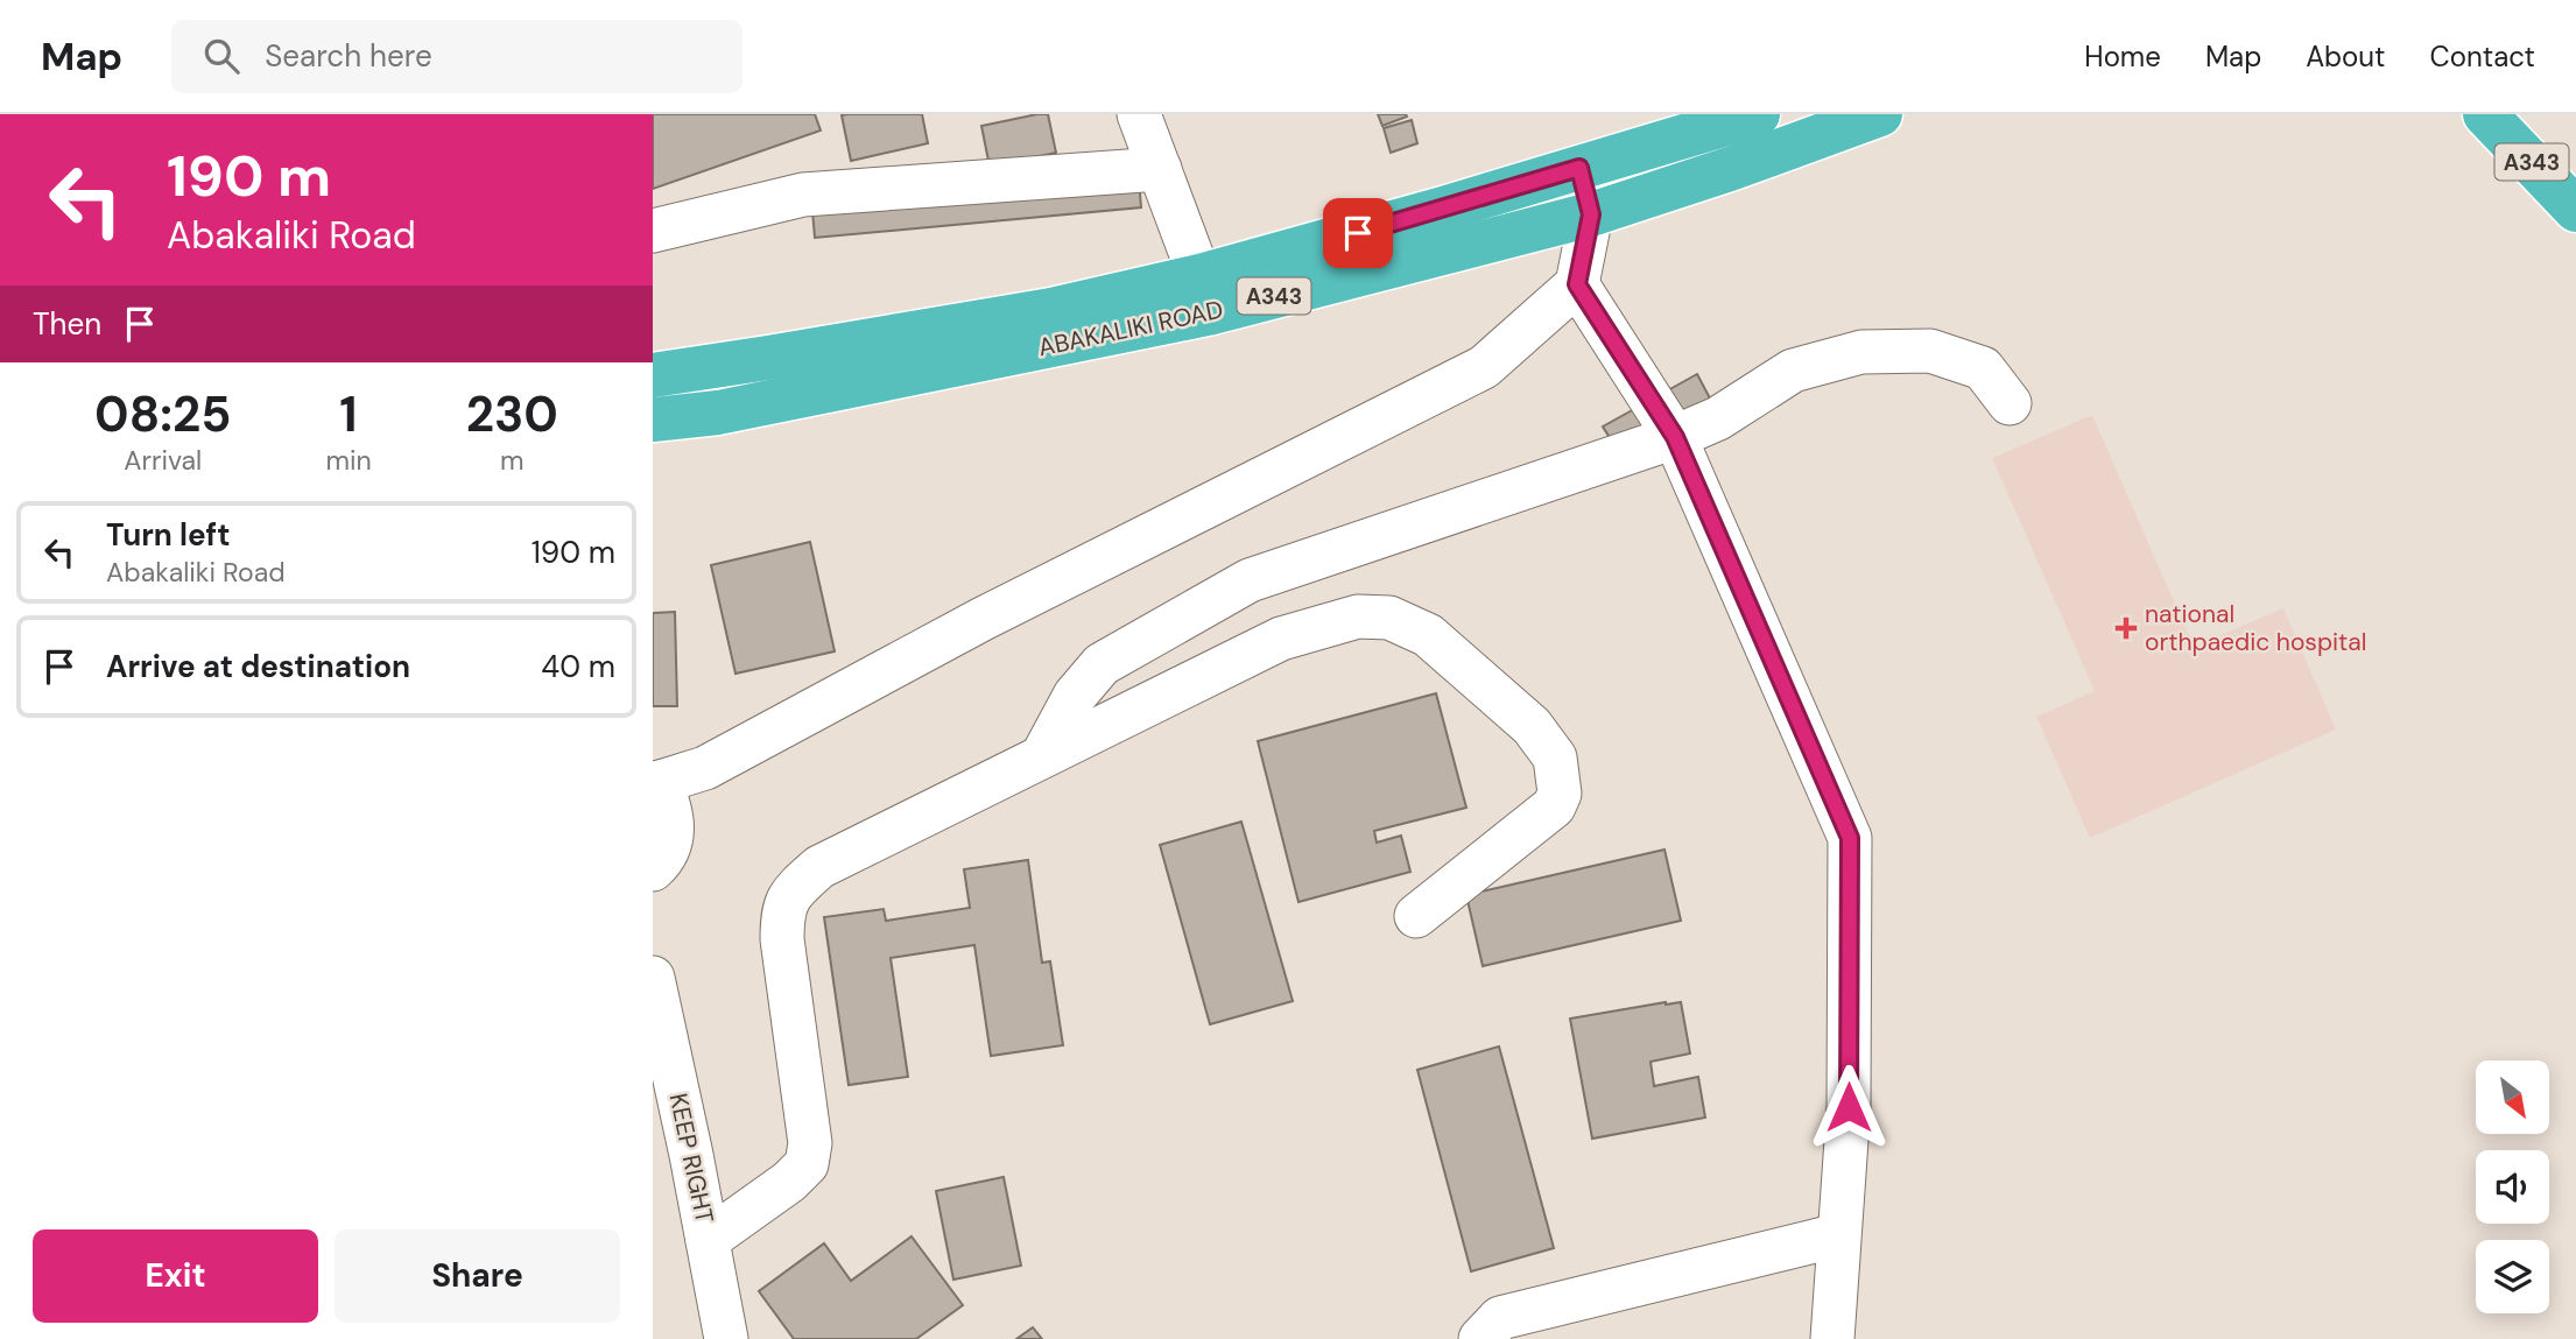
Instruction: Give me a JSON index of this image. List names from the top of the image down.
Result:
{
  "streets": {
    "highway": ["A343", "ABAKALIKI ROAD"],
    "street": ["KEEP RIGHT"]
  },
  "places": {
    "health": ["national orthpaedic hospital"]
  },
  "north": "bottom right",
  "page": {
    "header": "Map",
    "search": "Search here",
    "nav": [
      "Home",
      "Map",
      "About",
      "Contact"
    ],
    "turn": ["190 m", "Abakaliki Road"],
    "then": "Then",
    "eta": [
      "08:25",
      "Arrival",
      "1",
      "min",
      "230",
      "m"
    ],
    "list": [
      {
        "name": "Turn left",
        "note": "Abakaliki Road",
        "value": "190 m"
      },
      {
        "name": "Arrive at destination",
        "value": "40 m"
      }
    ],
    "buttons": ["Exit", "Share"]
  }
}
